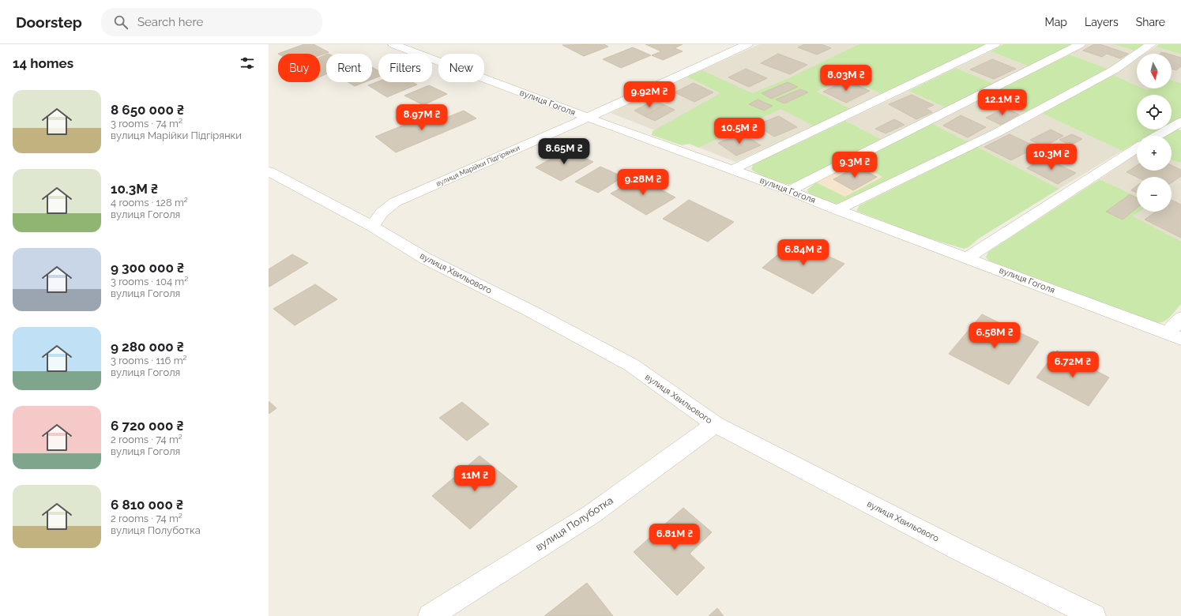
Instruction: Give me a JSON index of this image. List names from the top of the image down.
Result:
{
  "streets": {
    "street": [
      "вулиця Гоголя",
      "вулиця Марійки Підгірянки",
      "вулиця Хвильового",
      "вулиця Полуботка"
    ]
  },
  "crossings": [
    ["вулиця Гоголя", "вулиця Марійки Підгірянки"],
    ["вулиця Марійки Підгірянки", "вулиця Хвильового"],
    ["вулиця Хвильового", "вулиця Полуботка"]
  ],
  "north": "bottom",
  "page": {
    "header": "Doorstep",
    "search": "Search here",
    "nav": ["Map", "Layers", "Share"],
    "heading": "14 homes",
    "map_buttons": ["+", "−"],
    "chip": [
      "Buy",
      "Rent",
      "Filters",
      "New"
    ],
    "price": [
      "8.03M ₴",
      "9.92M ₴",
      "12.1M ₴",
      "8.97M ₴",
      "10.5M ₴",
      "8.65M ₴",
      "10.3M ₴",
      "9.3M ₴",
      "9.28M ₴",
      "6.84M ₴",
      "6.58M ₴",
      "6.72M ₴",
      "11M ₴",
      "6.81M ₴"
    ],
    "list": [
      {
        "name": "8 650 000 ₴",
        "note": "3 rooms · 74 m² · вулиця Марійки Підгірянки"
      },
      {
        "name": "10.3M ₴",
        "note": "4 rooms · 128 m² · вулиця Гоголя"
      },
      {
        "name": "9 300 000 ₴",
        "note": "3 rooms · 104 m² · вулиця Гоголя"
      },
      {
        "name": "9 280 000 ₴",
        "note": "3 rooms · 116 m² · вулиця Гоголя"
      },
      {
        "name": "6 720 000 ₴",
        "note": "2 rooms · 74 m² · вулиця Гоголя"
      },
      {
        "name": "6 810 000 ₴",
        "note": "2 rooms · 74 m² · вулиця Полуботка"
      }
    ]
  }
}
